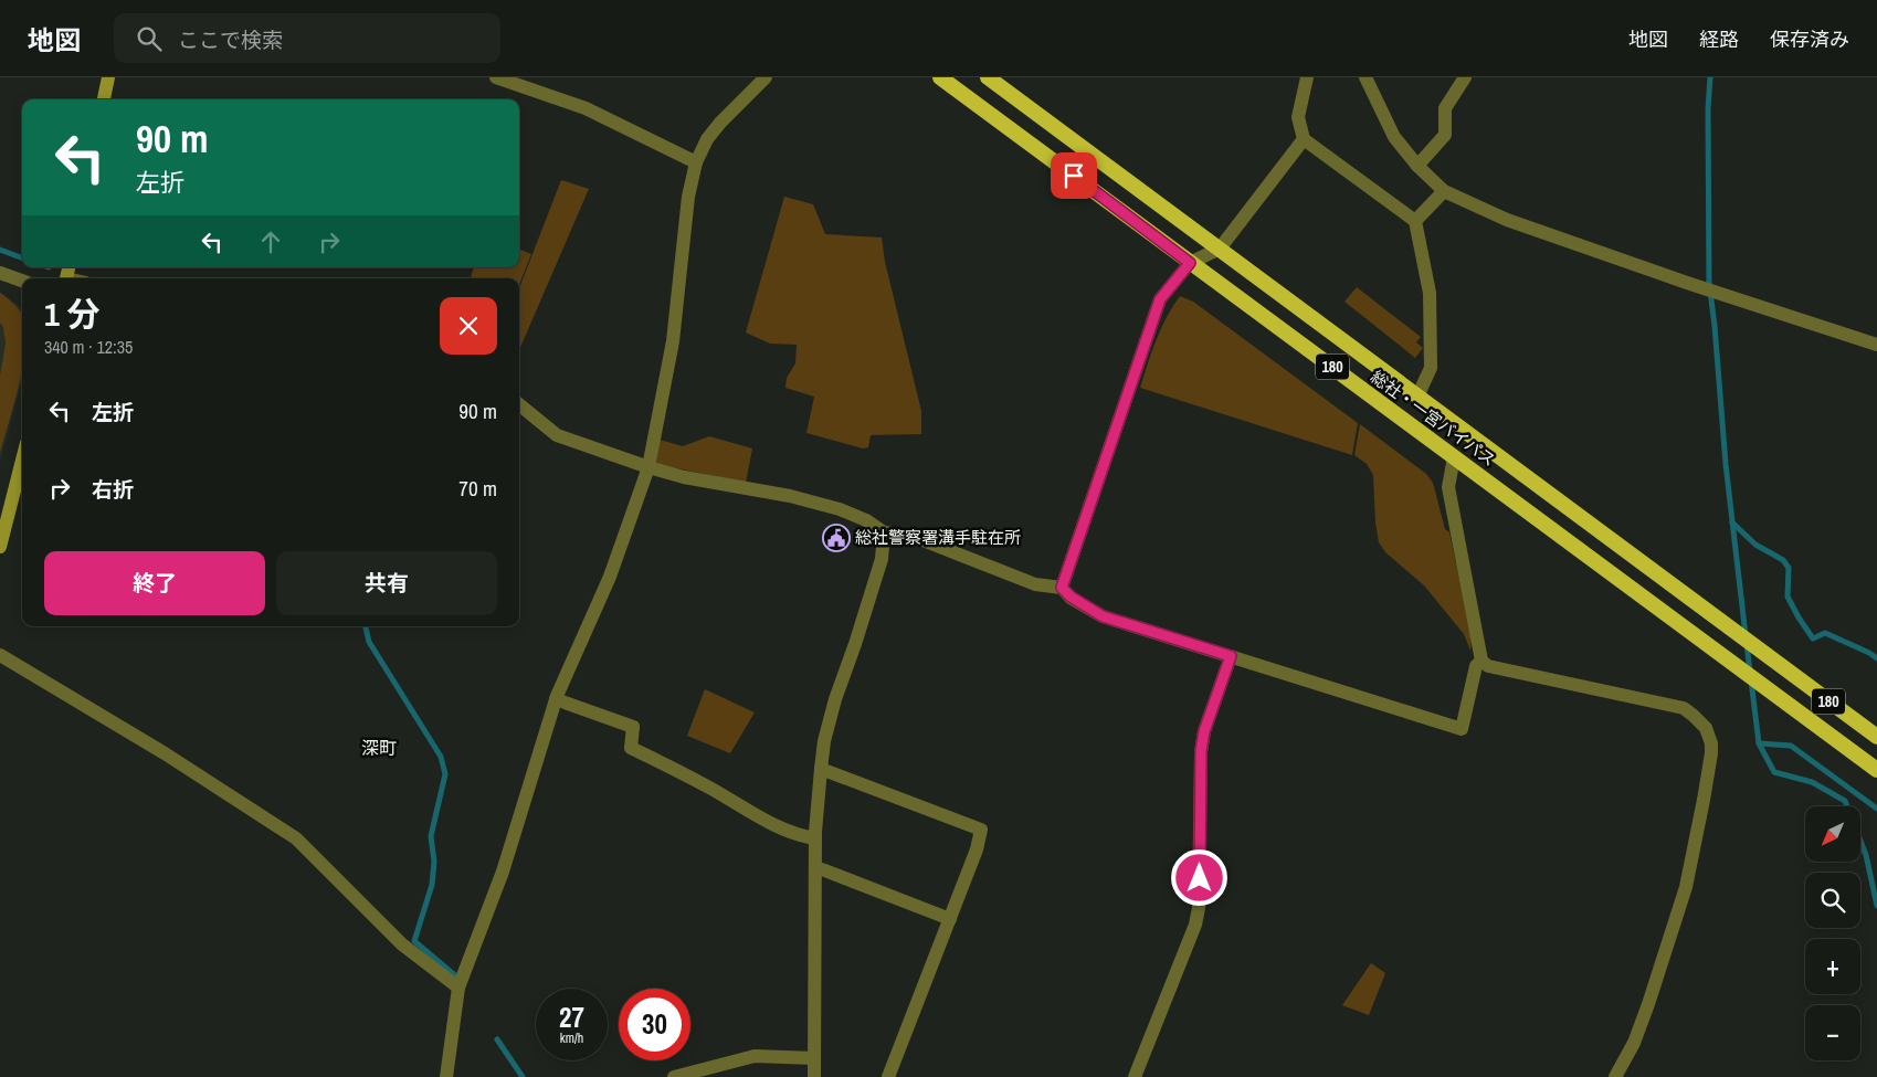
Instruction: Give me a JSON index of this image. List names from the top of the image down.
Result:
{
  "streets": {
    "highway": ["180", "総社・一宮バイパス"]
  },
  "districts": ["深町"],
  "places": {
    "public building": ["総社警察署溝手駐在所"]
  },
  "north": "bottom left",
  "page": {
    "header": "地図",
    "search": "ここで検索",
    "nav": ["地図", "経路", "保存済み"],
    "turn": ["90 m", "左折"],
    "heading": ["1 分", "340 m · 12:35"],
    "list": [
      {
        "name": "左折",
        "value": "90 m"
      },
      {
        "name": "右折",
        "value": "70 m"
      }
    ],
    "buttons": ["終了", "共有"],
    "map_buttons": ["+", "−"],
    "speed": "27 km/h",
    "limit": "30"
  }
}
